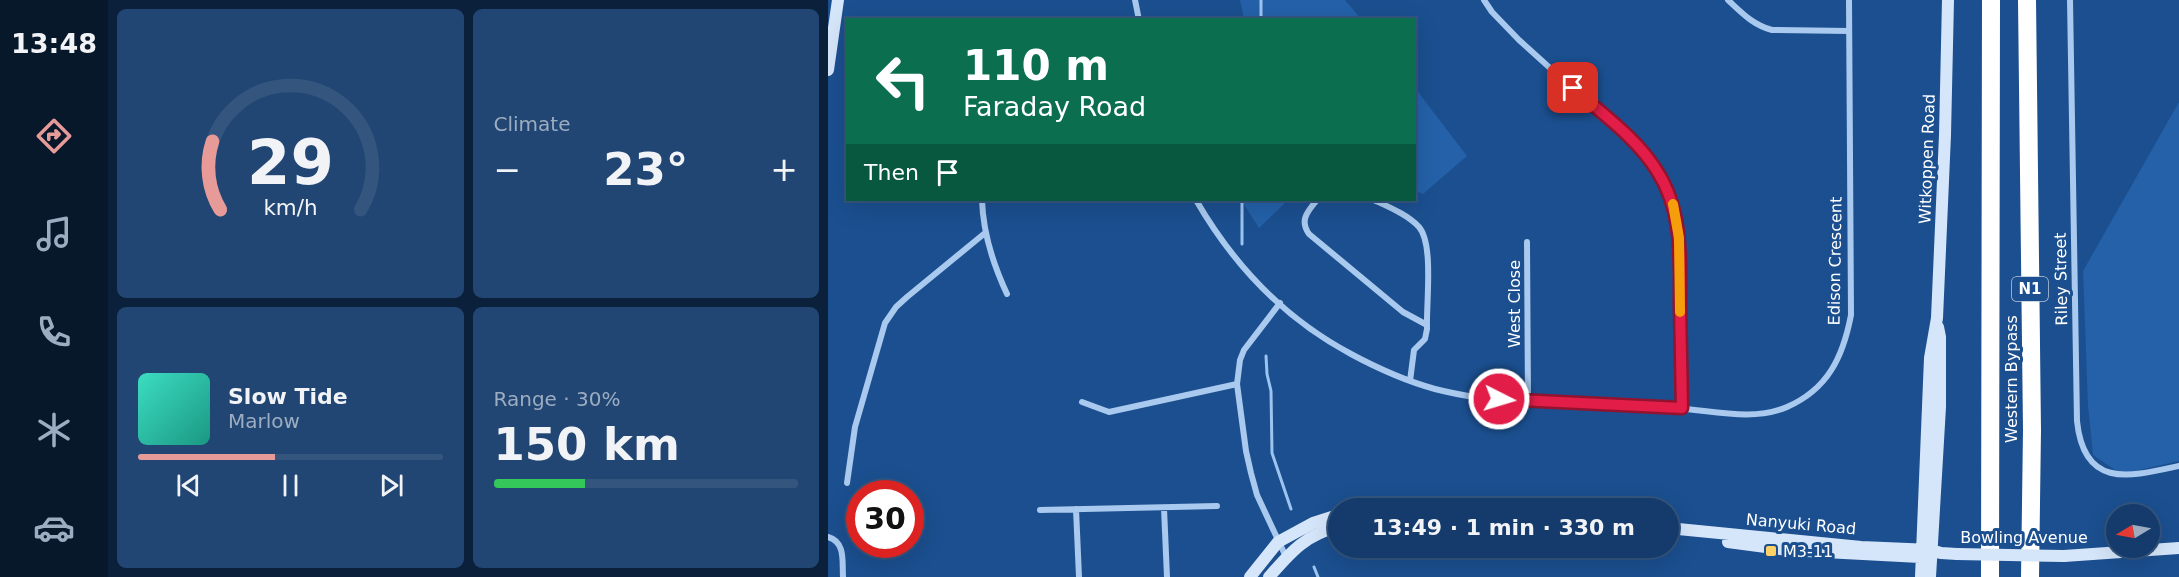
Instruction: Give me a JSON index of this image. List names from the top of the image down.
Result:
{
  "streets": {
    "highway": ["N1", "Western Bypass"],
    "main road": ["Witkoppen Road", "Nanyuki Road", "Bowling Avenue"],
    "street": ["Edison Crescent", "Riley Street", "West Close"]
  },
  "crossings": [
    ["Witkoppen Road", "Nanyuki Road"],
    ["Witkoppen Road", "Bowling Avenue"],
    ["Edison Crescent", "West Close"],
    ["Nanyuki Road", "Bowling Avenue"]
  ],
  "places": {
    "transit": ["M3-11"]
  },
  "north": "left",
  "page": {
    "tabs": "13:48",
    "tile": [
      "Climate",
      ["Range · 30%", "150 km"]
    ],
    "turn": ["110 m", "Faraday Road"],
    "then": "Then",
    "heat": ["−", "23°", "+"],
    "song": ["Slow Tide", "Marlow"],
    "limit": "30",
    "trip": "13:49 · 1 min · 330 m",
    "gauge": ["29", "km/h"]
  }
}
